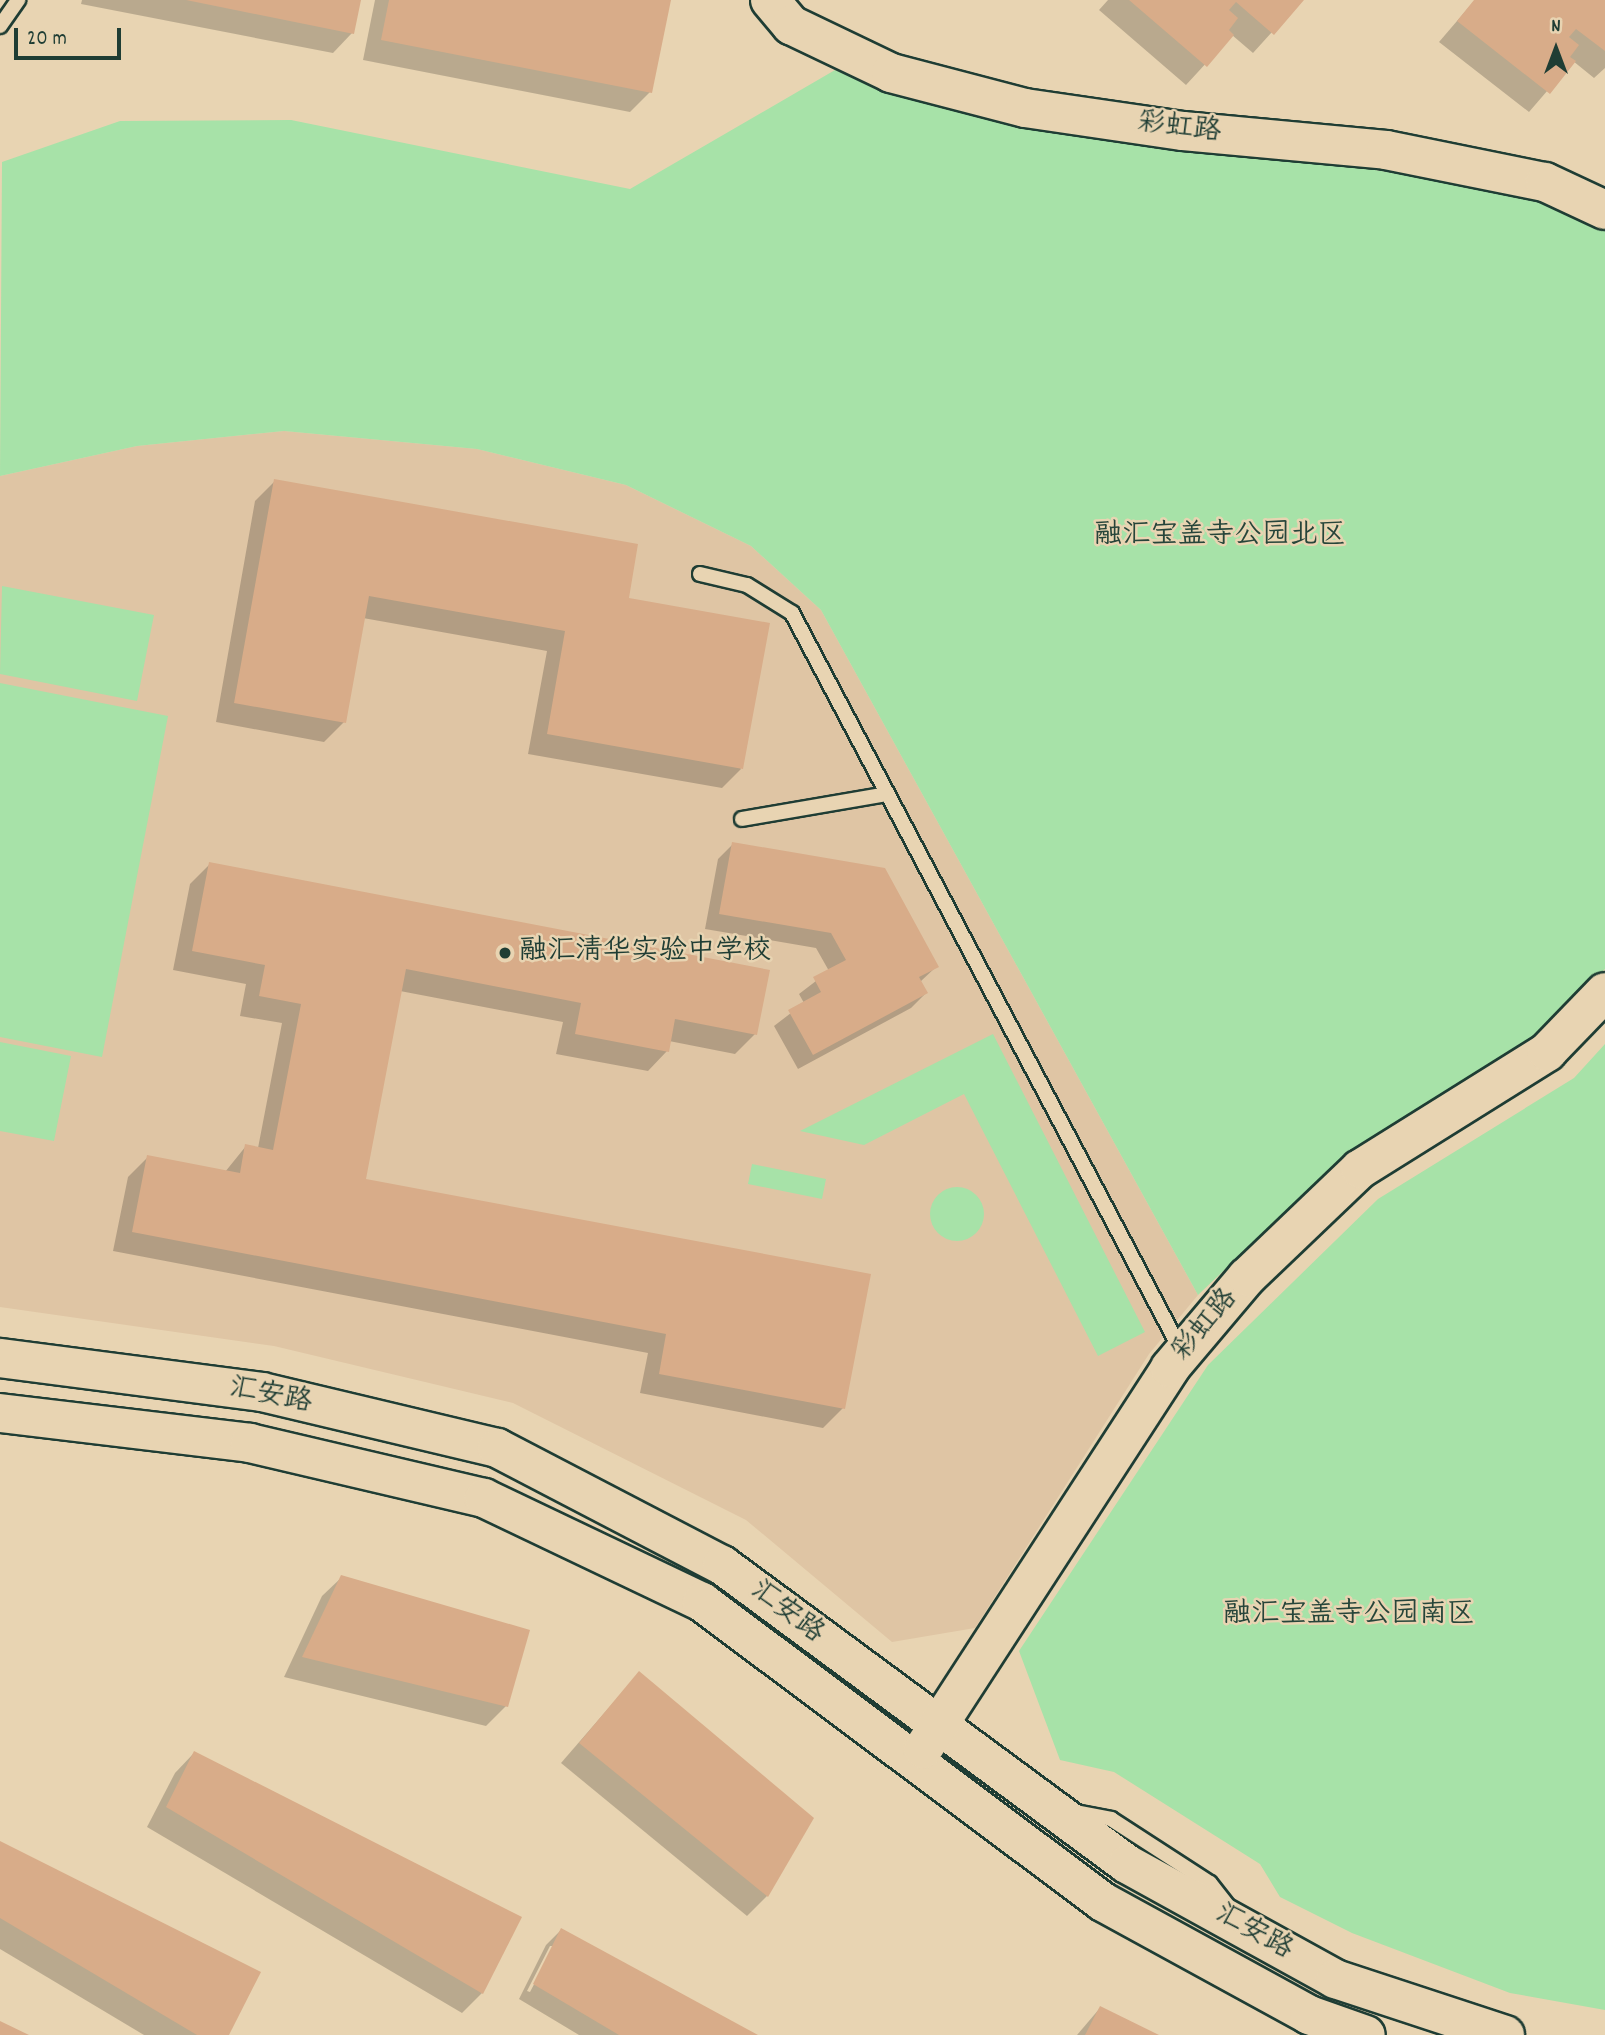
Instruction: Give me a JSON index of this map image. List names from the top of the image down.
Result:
{
  "streets": {
    "street": ["彩虹路", "汇安路"]
  },
  "crossings": [
    ["彩虹路", "汇安路"]
  ],
  "parks": ["融汇宝盖寺公园北区", "融汇宝盖寺公园南区"],
  "places": ["融汇清华实验中学校"],
  "scale_bar": "20 m",
  "north": "top"
}
